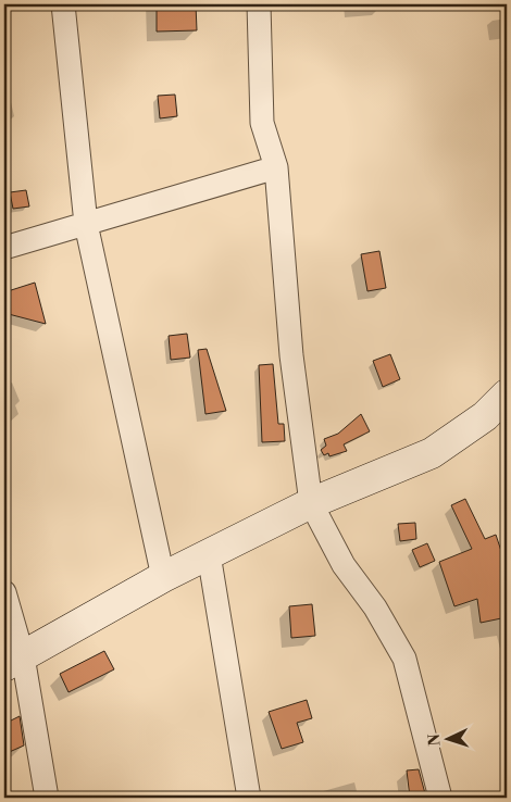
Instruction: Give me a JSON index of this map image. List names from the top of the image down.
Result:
{
  "north": "left"
}
